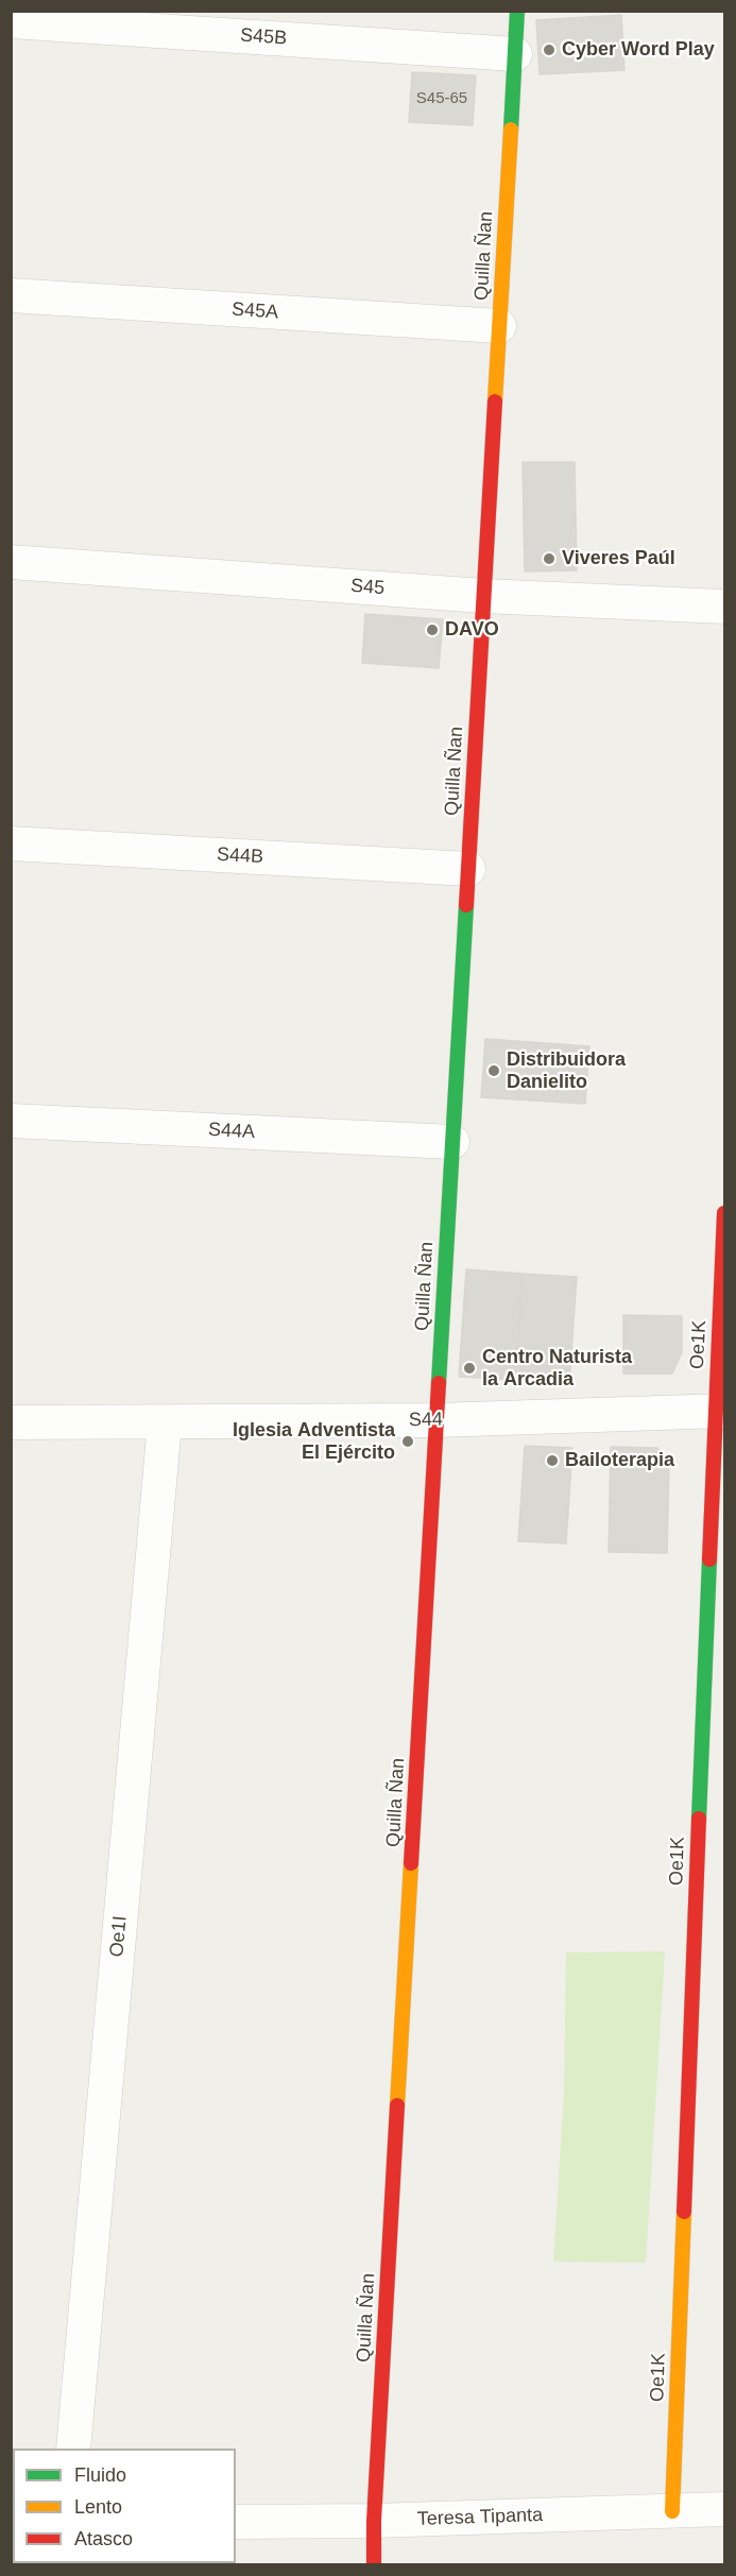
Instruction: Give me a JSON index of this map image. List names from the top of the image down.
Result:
{
  "streets": {
    "street": [
      "S45B",
      "Quilla Ñan",
      "S45A",
      "S45",
      "S44B",
      "S44A",
      "Oe1K",
      "S44",
      "Oe1I",
      "Teresa Tipanta"
    ]
  },
  "crossings": [
    ["S45B", "Quilla Ñan"],
    ["Quilla Ñan", "S45A"],
    ["Quilla Ñan", "S45"],
    ["Quilla Ñan", "S44B"],
    ["Quilla Ñan", "S44A"],
    ["Quilla Ñan", "S44"],
    ["Quilla Ñan", "Teresa Tipanta"],
    ["Oe1K", "S44"],
    ["Oe1K", "Teresa Tipanta"],
    ["S44", "Oe1I"]
  ],
  "places": [
    "Cyber Word Play",
    "Viveres Paúl",
    "DAVO",
    "Distribuidora Danielito",
    "Centro Naturista la Arcadia",
    "Iglesia Adventista El Ejército",
    "Bailoterapia"
  ],
  "house_numbers": ["S45-65"],
  "legend": ["Fluido", "Lento", "Atasco"]
}
